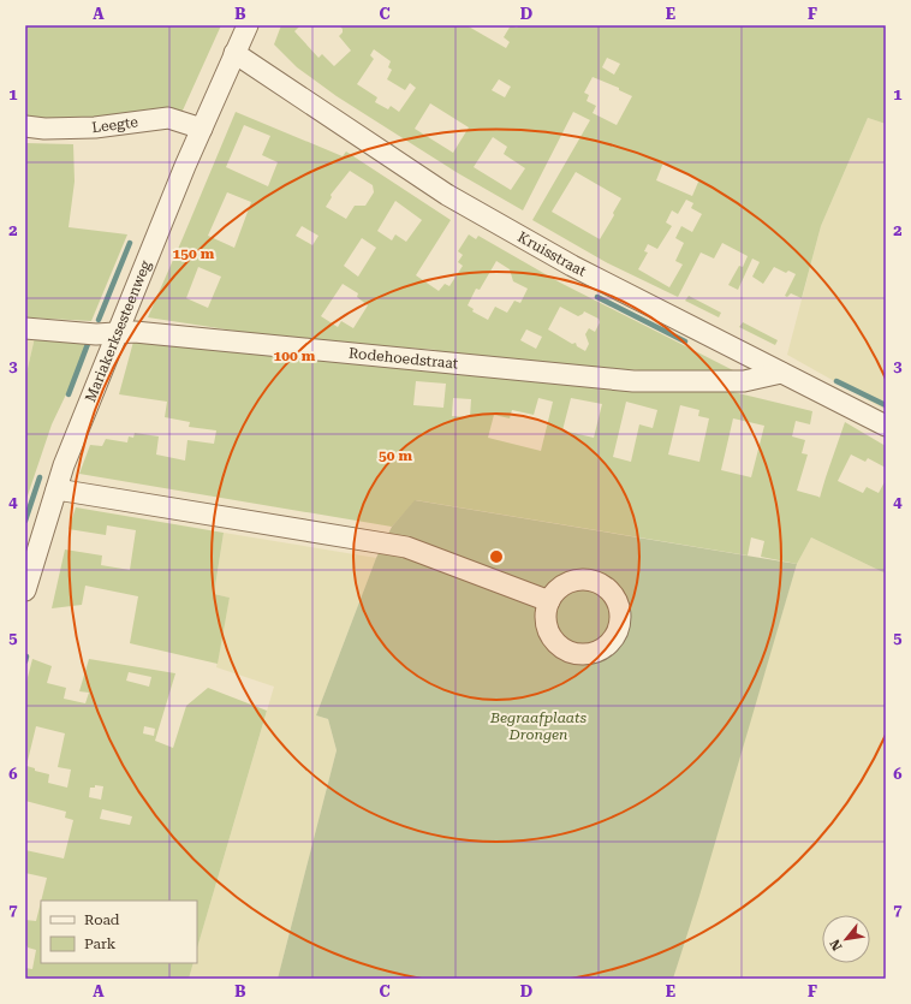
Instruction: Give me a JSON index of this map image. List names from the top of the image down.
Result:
{
  "streets": {
    "street": [
      "Leegte",
      "Kruisstraat",
      "Mariakerksesteenweg",
      "Rodehoedstraat"
    ]
  },
  "crossings": [
    ["Leegte", "Mariakerksesteenweg"],
    ["Kruisstraat", "Mariakerksesteenweg"],
    ["Kruisstraat", "Rodehoedstraat"],
    ["Mariakerksesteenweg", "Rodehoedstraat"]
  ],
  "parks": ["Begraafplaats Drongen"],
  "legend": ["Road", "Park"],
  "north": "bottom left",
  "grid": {
    "columns": [
      "A",
      "B",
      "C",
      "D",
      "E",
      "F"
    ],
    "rows": [
      "1",
      "2",
      "3",
      "4",
      "5",
      "6",
      "7"
    ]
  },
  "rings": ["150 m", "100 m", "50 m"]
}
